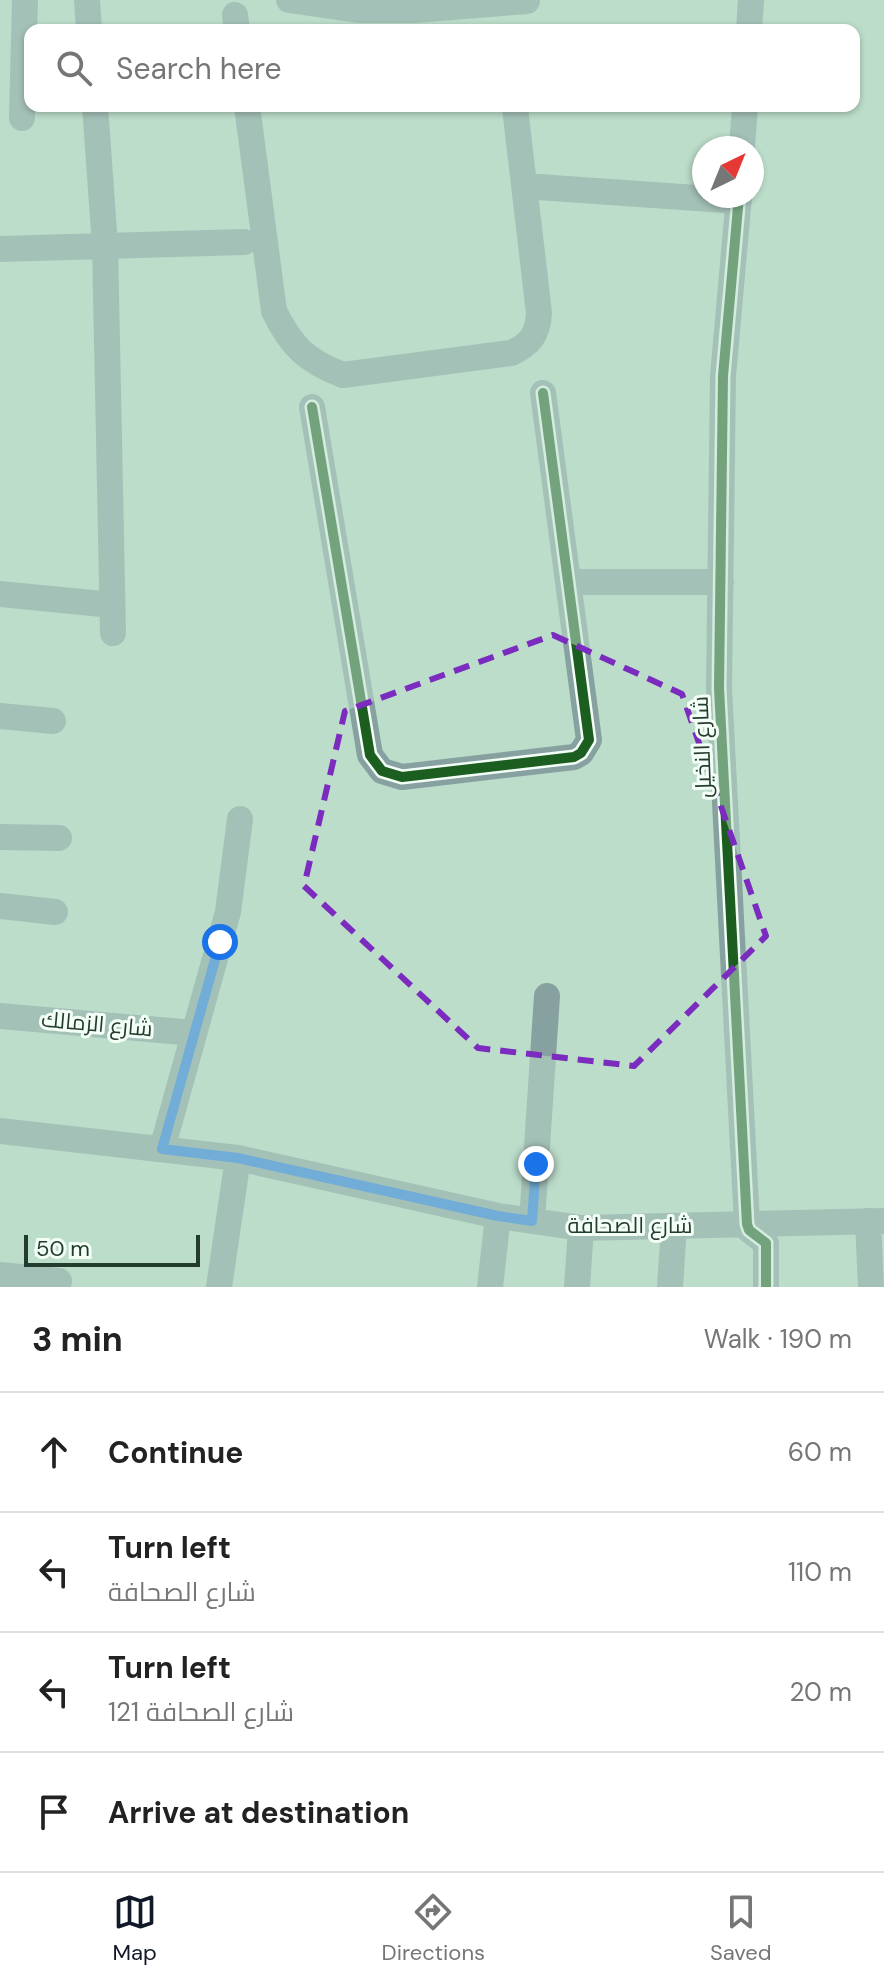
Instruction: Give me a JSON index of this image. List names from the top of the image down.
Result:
{
  "streets": {
    "street": ["شارع النخيل", "شارع الزمالك", "شارع الصحافة"]
  },
  "crossings": [
    ["شارع النخيل", "شارع الصحافة"]
  ],
  "scale_bar": "50 m",
  "north": "top right",
  "page": {
    "search": "Search here",
    "scale": "50 m",
    "heading": ["3 min", "Walk · 190 m"],
    "list": [
      ["Continue", "60 m"],
      ["Turn left", "شارع الصحافة", "110 m"],
      ["Turn left", "شارع الصحافة 121", "20 m"],
      "Arrive at destination"
    ],
    "nav": ["Map", "Directions", "Saved"]
  }
}
